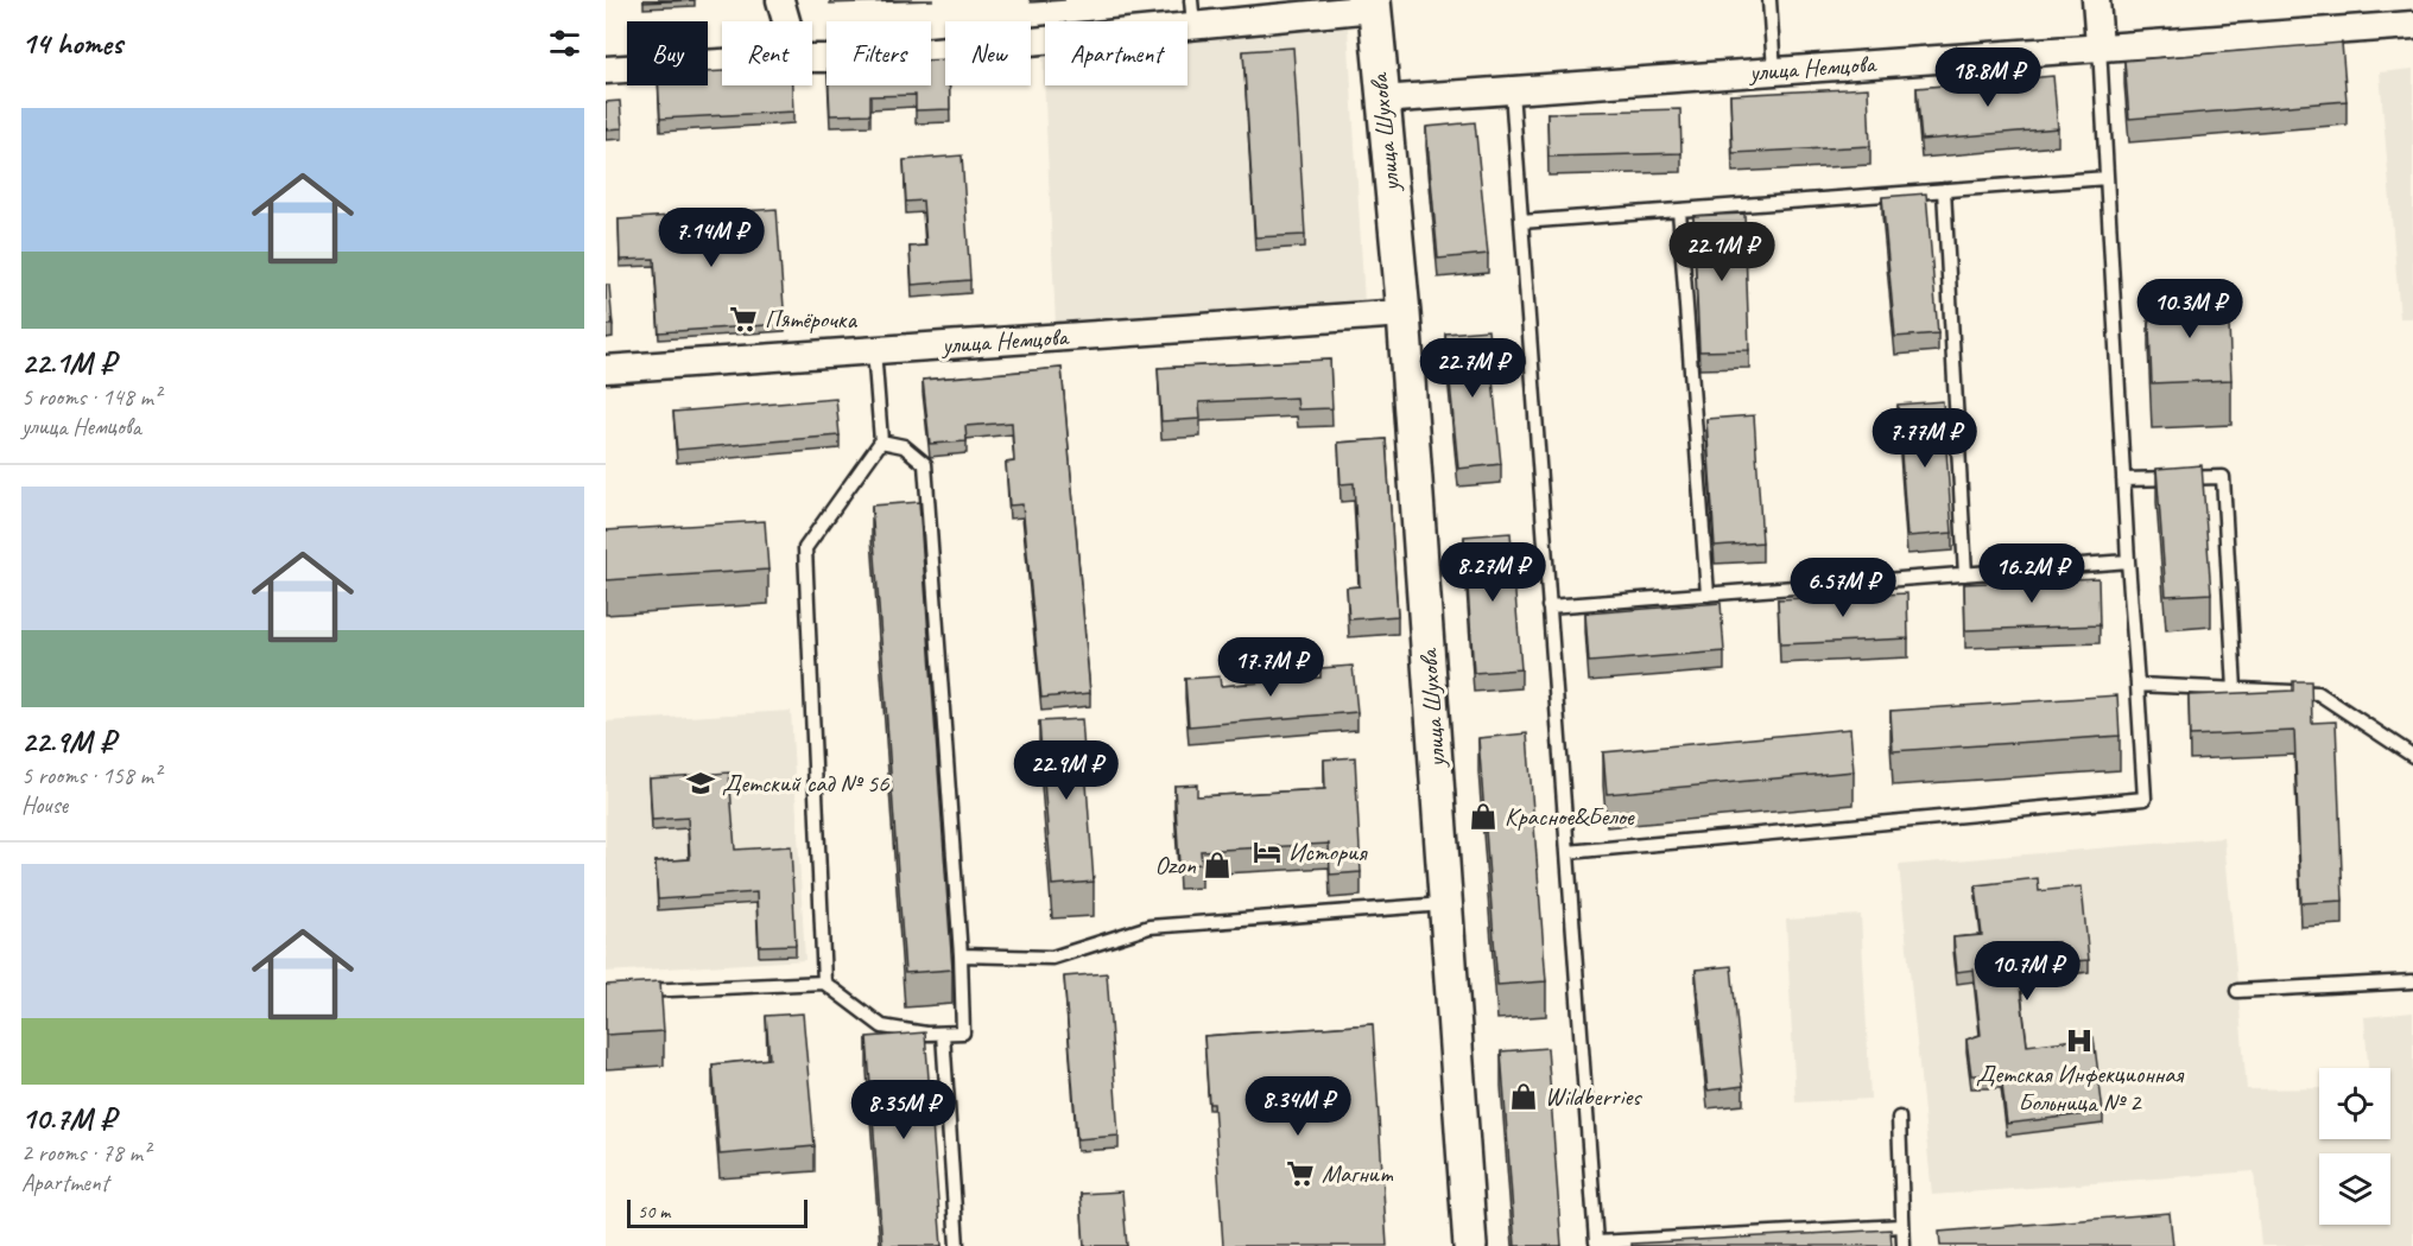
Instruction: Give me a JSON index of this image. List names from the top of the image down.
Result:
{
  "streets": {
    "street": ["улица Немцова", "улица Шухова"]
  },
  "crossings": [
    ["улица Немцова", "улица Шухова"]
  ],
  "places": {
    "supermarket": ["Пятёрочка", "Магнит"],
    "school or university": ["Детский сад № 56"],
    "shop": ["Красное&Белое", "Ozon", "Wildberries"],
    "hotel": ["История"],
    "hospital": ["Детская Инфекционная Больница № 2"]
  },
  "scale_bar": "50 m",
  "page": {
    "heading": "14 homes",
    "chip": [
      "Buy",
      "Rent",
      "Filters",
      "New",
      "Apartment"
    ],
    "price": [
      "18.8M ₽",
      "7.14M ₽",
      "22.1M ₽",
      "10.3M ₽",
      "22.7M ₽",
      "7.77M ₽",
      "8.27M ₽",
      "16.2M ₽",
      "6.57M ₽",
      "17.7M ₽",
      "22.9M ₽",
      "10.7M ₽",
      "8.34M ₽",
      "8.35M ₽"
    ],
    "list": [
      {
        "name": "22.1M ₽",
        "note": "5 rooms · 148 m² · улица Немцова"
      },
      {
        "name": "22.9M ₽",
        "note": "5 rooms · 158 m² · House"
      },
      {
        "name": "10.7M ₽",
        "note": "2 rooms · 78 m² · Apartment"
      }
    ],
    "scale": "50 m"
  }
}
